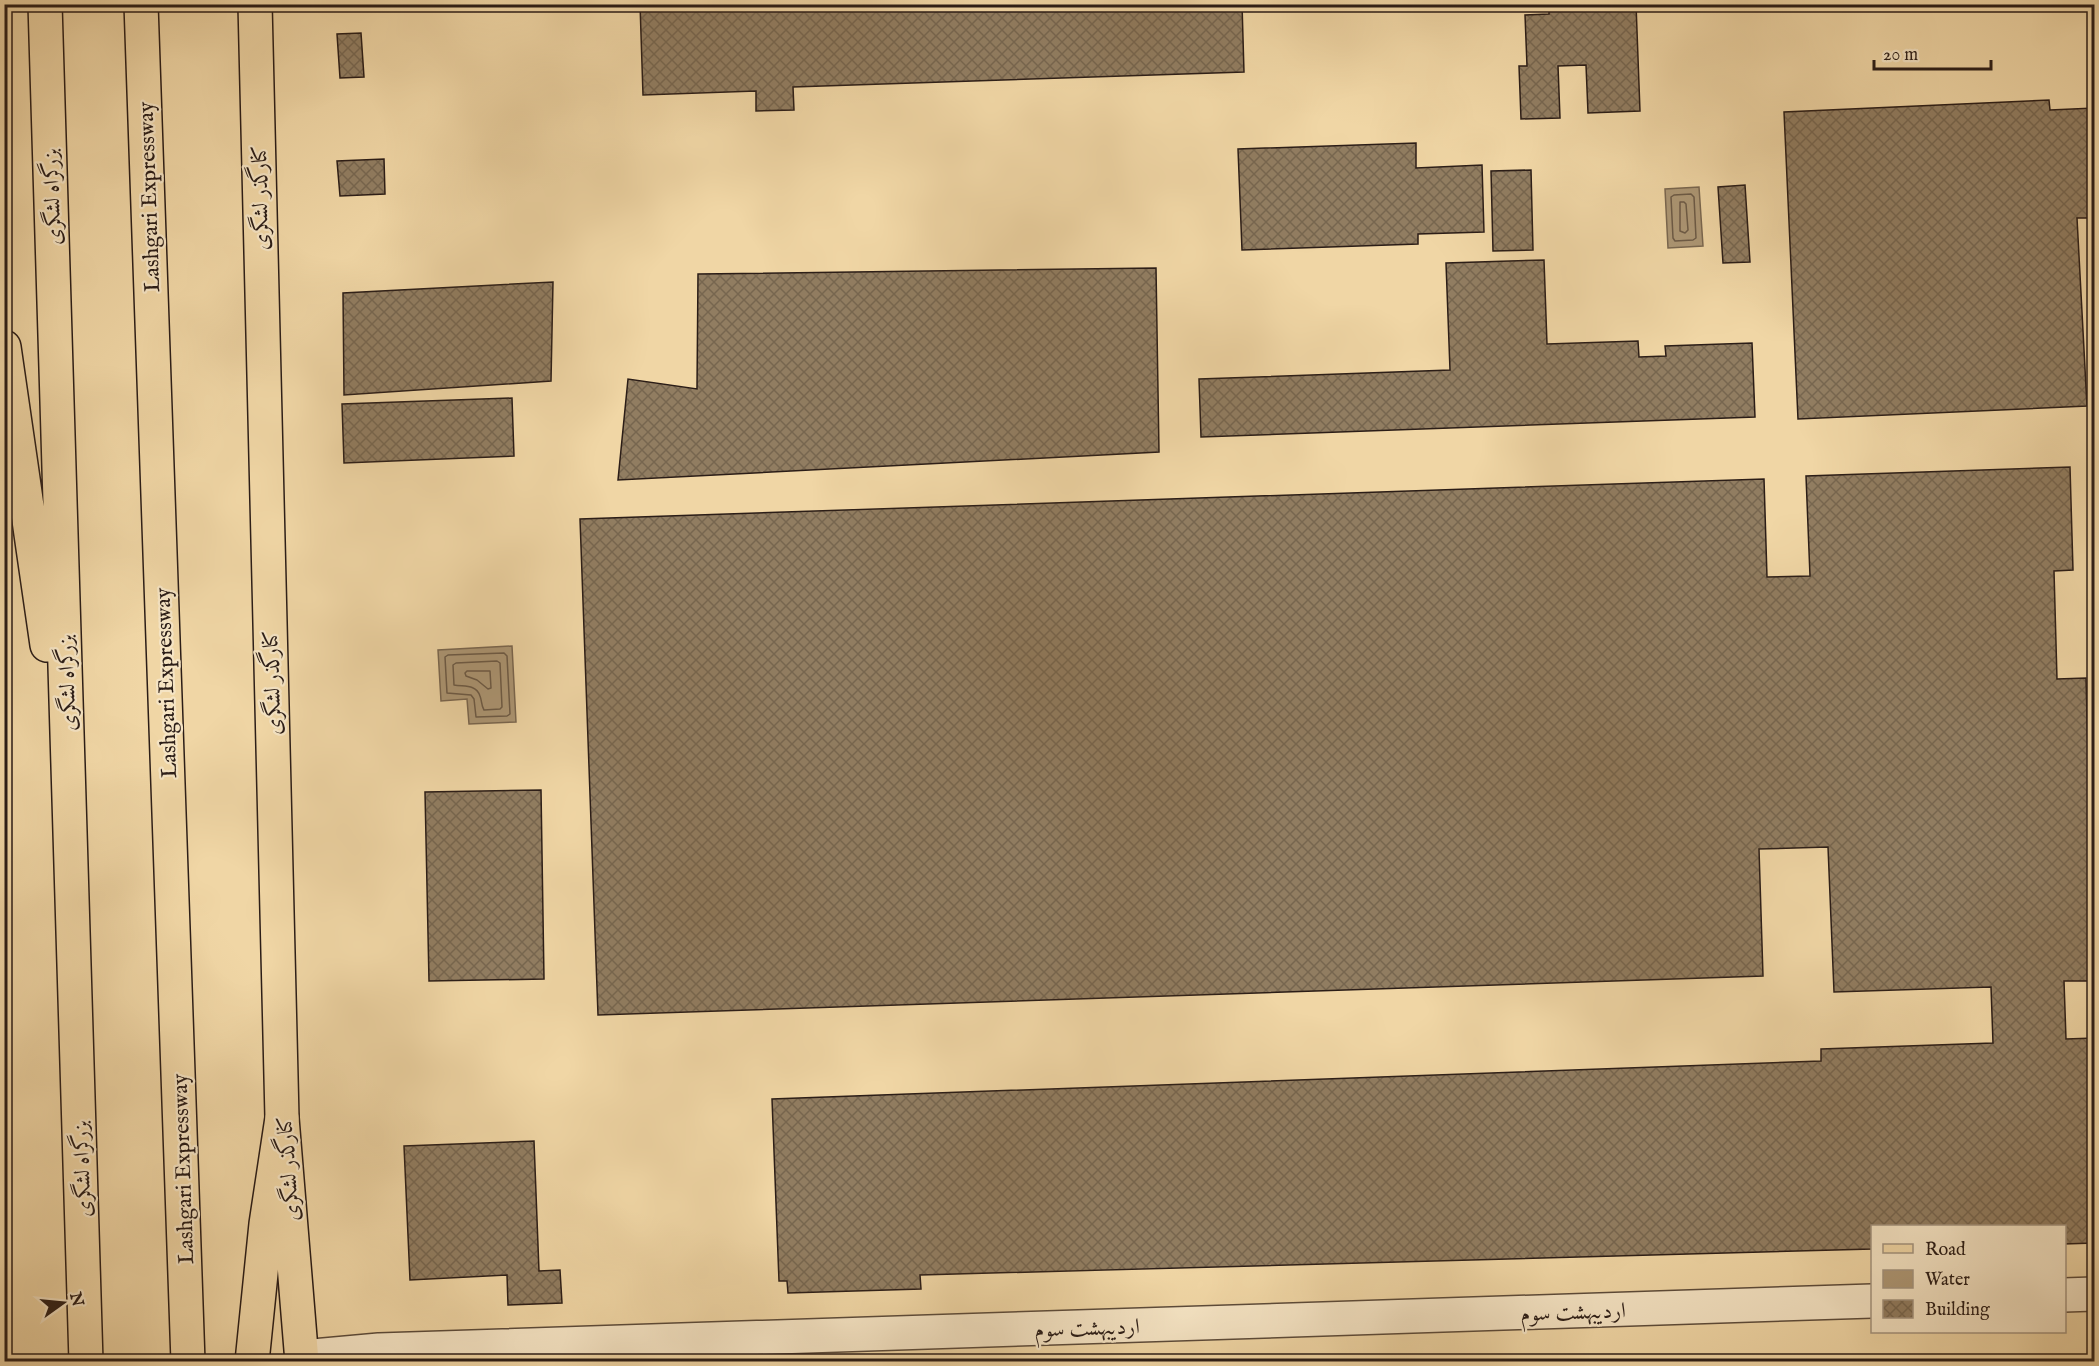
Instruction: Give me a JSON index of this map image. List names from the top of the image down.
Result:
{
  "streets": {
    "main road": ["بزرگراه لشگری", "Lashgari Expressway", "کنارگذر لشگری"],
    "street": ["اردیبهشت سوم"]
  },
  "crossings": [
    ["کنارگذر لشگری", "اردیبهشت سوم"]
  ],
  "legend": ["Road", "Water", "Building"],
  "scale_bar": "20 m",
  "north": "right"
}
